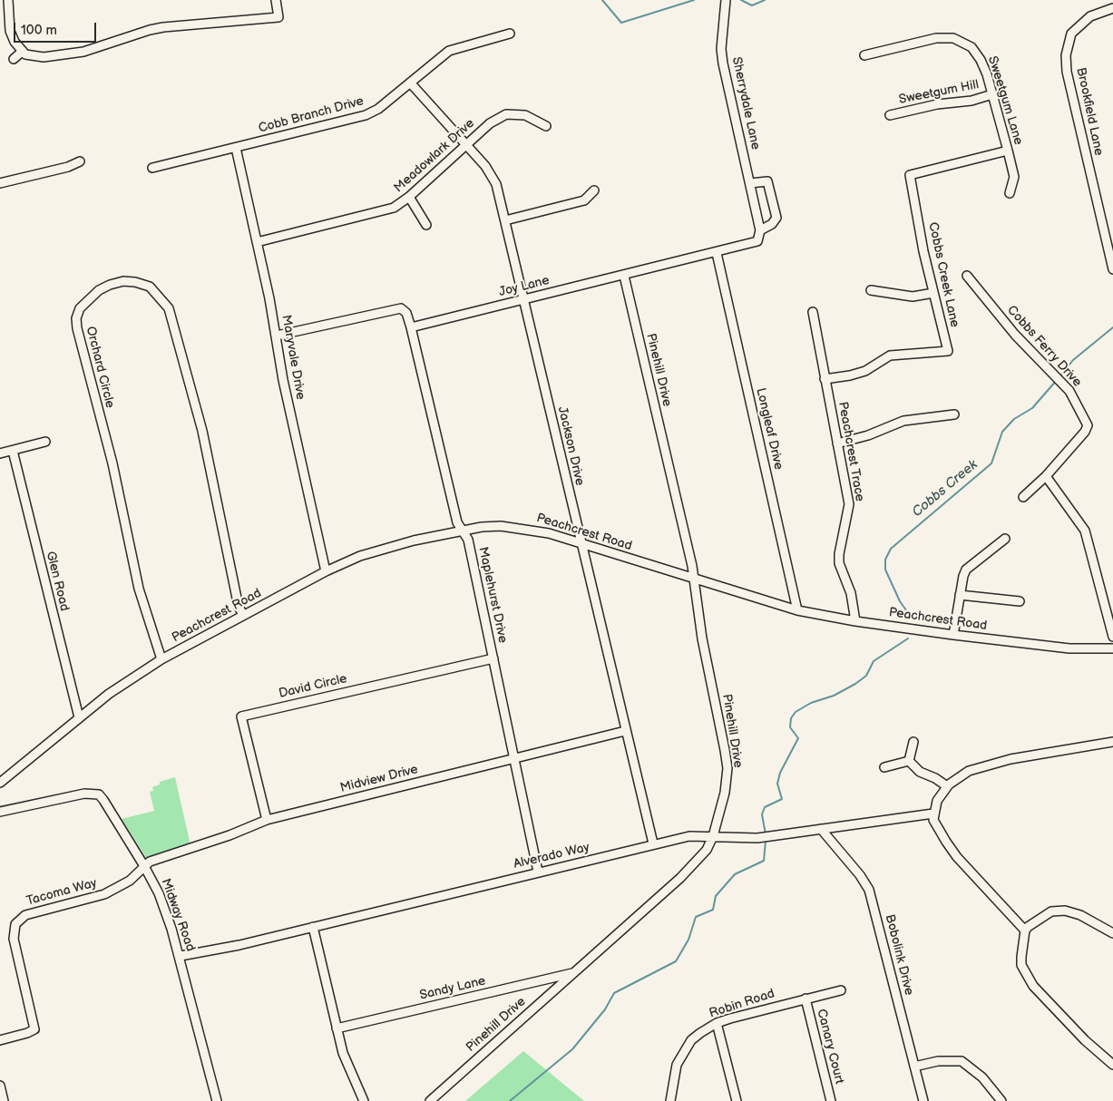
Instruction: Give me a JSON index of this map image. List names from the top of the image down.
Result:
{
  "streets": {
    "street": [
      "Sweetgum Hill",
      "Sweetgum Lane",
      "Sherrydale Lane",
      "Brookfield Lane",
      "Cobb Branch Drive",
      "Meadowlark Drive",
      "Cobbs Creek Lane",
      "Joy Lane",
      "Cobbs Ferry Drive",
      "Maryvale Drive",
      "Orchard Circle",
      "Pinehill Drive",
      "Longleaf Drive",
      "Jackson Drive",
      "Peachcrest Trace",
      "Peachcrest Road",
      "Glen Road",
      "Maplehurst Drive",
      "David Circle",
      "Midview Drive",
      "Alverado Way",
      "Tacoma Way",
      "Midway Road",
      "Bobolink Drive",
      "Sandy Lane",
      "Robin Road",
      "Canary Court"
    ]
  },
  "crossings": [
    ["Sweetgum Hill", "Sweetgum Lane"],
    ["Sweetgum Lane", "Cobbs Creek Lane"],
    ["Sherrydale Lane", "Joy Lane"],
    ["Cobb Branch Drive", "Maryvale Drive"],
    ["Cobb Branch Drive", "Jackson Drive"],
    ["Meadowlark Drive", "Maryvale Drive"],
    ["Meadowlark Drive", "Jackson Drive"],
    ["Cobbs Creek Lane", "Peachcrest Trace"],
    ["Joy Lane", "Pinehill Drive"],
    ["Joy Lane", "Longleaf Drive"],
    ["Joy Lane", "Jackson Drive"],
    ["Joy Lane", "Maplehurst Drive"],
    ["Maryvale Drive", "Peachcrest Road"],
    ["Orchard Circle", "Peachcrest Road"],
    ["Pinehill Drive", "Peachcrest Road"],
    ["Pinehill Drive", "Alverado Way"],
    ["Pinehill Drive", "Sandy Lane"],
    ["Longleaf Drive", "Peachcrest Road"],
    ["Jackson Drive", "Peachcrest Road"],
    ["Jackson Drive", "Midview Drive"],
    ["Jackson Drive", "Alverado Way"],
    ["Peachcrest Trace", "Peachcrest Road"],
    ["Peachcrest Road", "Glen Road"],
    ["Peachcrest Road", "Maplehurst Drive"],
    ["Maplehurst Drive", "David Circle"],
    ["Maplehurst Drive", "Midview Drive"],
    ["Maplehurst Drive", "Alverado Way"],
    ["David Circle", "Midview Drive"],
    ["Midview Drive", "Tacoma Way"],
    ["Midview Drive", "Midway Road"],
    ["Alverado Way", "Midway Road"],
    ["Alverado Way", "Bobolink Drive"],
    ["Tacoma Way", "Midway Road"],
    ["Robin Road", "Canary Court"]
  ],
  "water": ["Cobbs Creek"],
  "scale_bar": "100 m"
}
